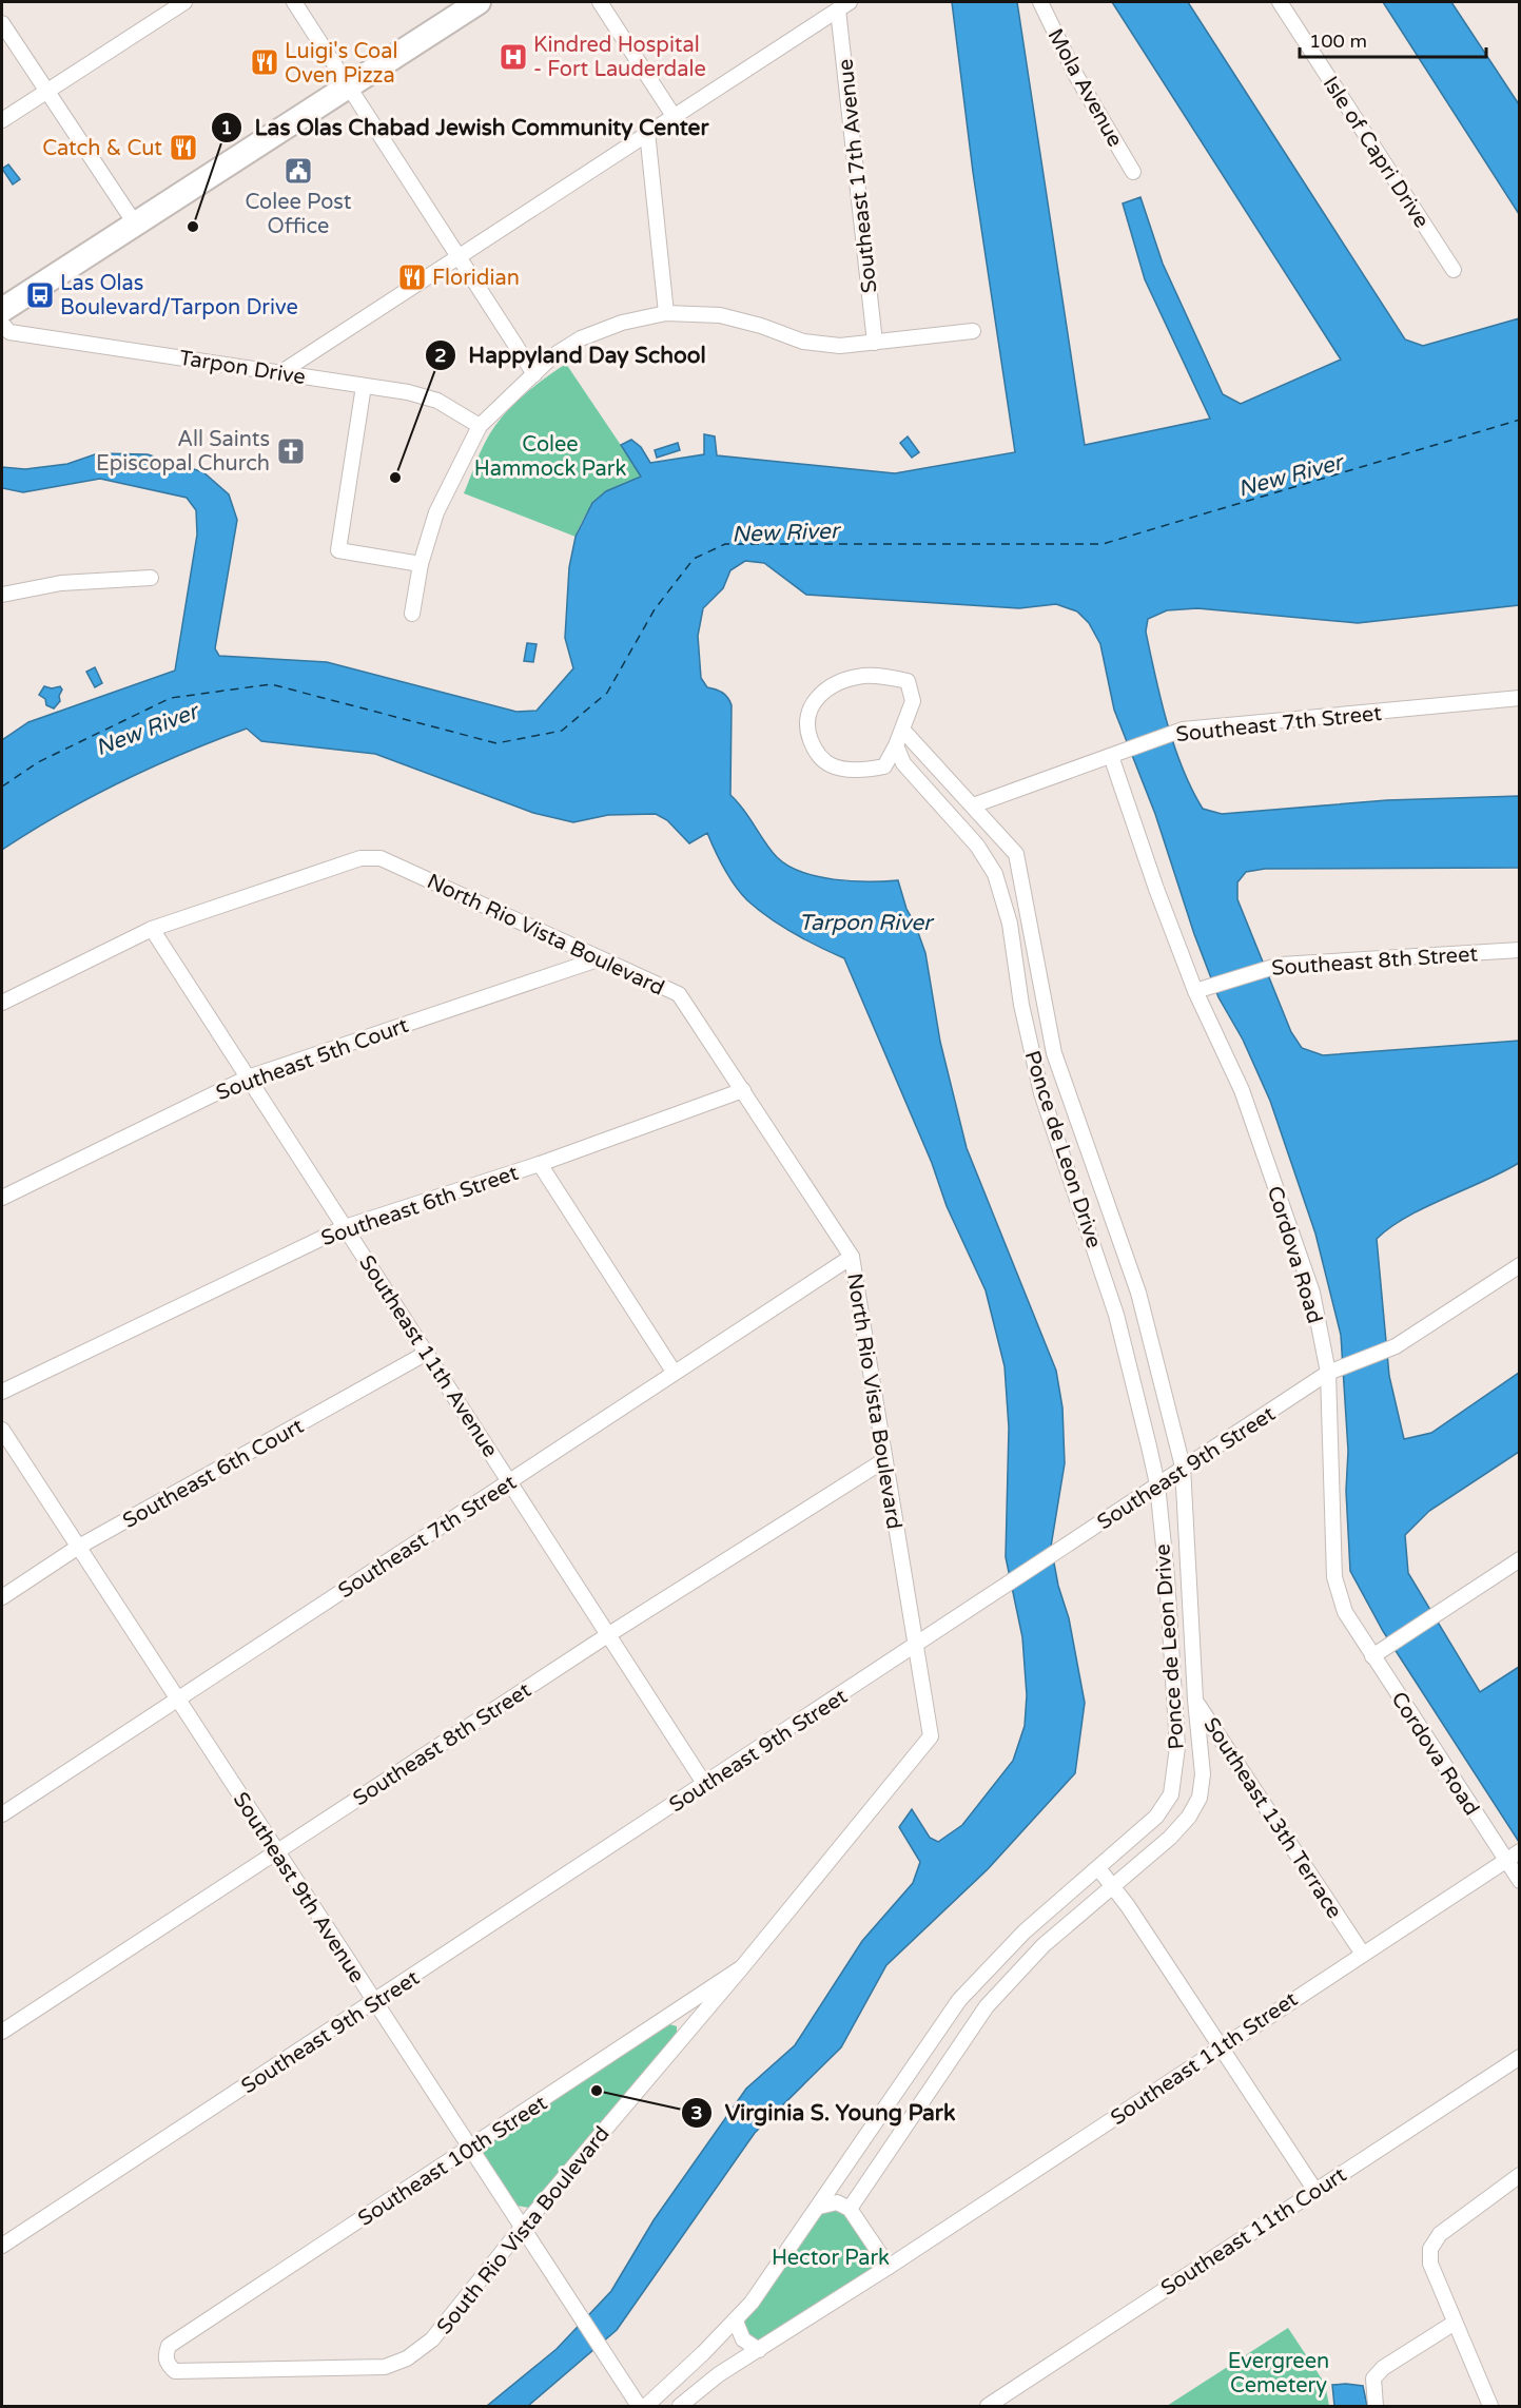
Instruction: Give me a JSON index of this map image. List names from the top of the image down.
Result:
{
  "streets": {
    "street": [
      "Mola Avenue",
      "Isle of Capri Drive",
      "Southeast 17th Avenue",
      "Tarpon Drive",
      "Southeast 7th Street",
      "North Rio Vista Boulevard",
      "Southeast 8th Street",
      "Southeast 5th Court",
      "Ponce de Leon Drive",
      "Southeast 6th Street",
      "Cordova Road",
      "Southeast 11th Avenue",
      "Southeast 9th Street",
      "Southeast 6th Court",
      "Southeast 13th Terrace",
      "Southeast 9th Avenue",
      "Southeast 11th Street",
      "Southeast 10th Street",
      "South Rio Vista Boulevard",
      "Southeast 11th Court"
    ]
  },
  "crossings": [
    ["Southeast 7th Street", "North Rio Vista Boulevard"],
    ["Southeast 7th Street", "Ponce de Leon Drive"],
    ["Southeast 7th Street", "Cordova Road"],
    ["Southeast 7th Street", "Southeast 11th Avenue"],
    ["Southeast 7th Street", "Southeast 9th Avenue"],
    ["North Rio Vista Boulevard", "Southeast 8th Street"],
    ["North Rio Vista Boulevard", "Southeast 5th Court"],
    ["North Rio Vista Boulevard", "Southeast 6th Street"],
    ["North Rio Vista Boulevard", "Southeast 11th Avenue"],
    ["North Rio Vista Boulevard", "Southeast 9th Street"],
    ["North Rio Vista Boulevard", "South Rio Vista Boulevard"],
    ["Southeast 8th Street", "Cordova Road"],
    ["Southeast 8th Street", "Southeast 11th Avenue"],
    ["Southeast 8th Street", "Southeast 9th Avenue"],
    ["Southeast 5th Court", "Southeast 11th Avenue"],
    ["Ponce de Leon Drive", "Southeast 9th Street"],
    ["Ponce de Leon Drive", "Southeast 13th Terrace"],
    ["Southeast 6th Street", "Southeast 11th Avenue"],
    ["Cordova Road", "Southeast 9th Street"],
    ["Cordova Road", "Southeast 11th Street"],
    ["Southeast 11th Avenue", "Southeast 9th Street"],
    ["Southeast 11th Avenue", "Southeast 6th Court"],
    ["Southeast 9th Street", "Southeast 9th Avenue"],
    ["Southeast 9th Street", "South Rio Vista Boulevard"],
    ["Southeast 6th Court", "Southeast 9th Avenue"],
    ["Southeast 13th Terrace", "Southeast 11th Street"],
    ["Southeast 9th Avenue", "Southeast 10th Street"],
    ["Southeast 9th Avenue", "South Rio Vista Boulevard"],
    ["Southeast 10th Street", "South Rio Vista Boulevard"]
  ],
  "water": ["New River", "Tarpon River"],
  "parks": ["Colee Hammock Park", "Hector Park", "Evergreen Cemetery"],
  "places": {
    "hospital": ["Kindred Hospital - Fort Lauderdale"],
    "restaurant": ["Luigi's Coal Oven Pizza", "Catch & Cut", "Floridian"],
    "public building": ["Colee Post Office"],
    "other": ["Las Olas Chabad Jewish Community Center", "Happyland Day School", "Virginia S. Young Park"],
    "bus stop": ["Las Olas Boulevard/Tarpon Drive"],
    "church": ["All Saints Episcopal Church"]
  },
  "scale_bar": "100 m"
}
